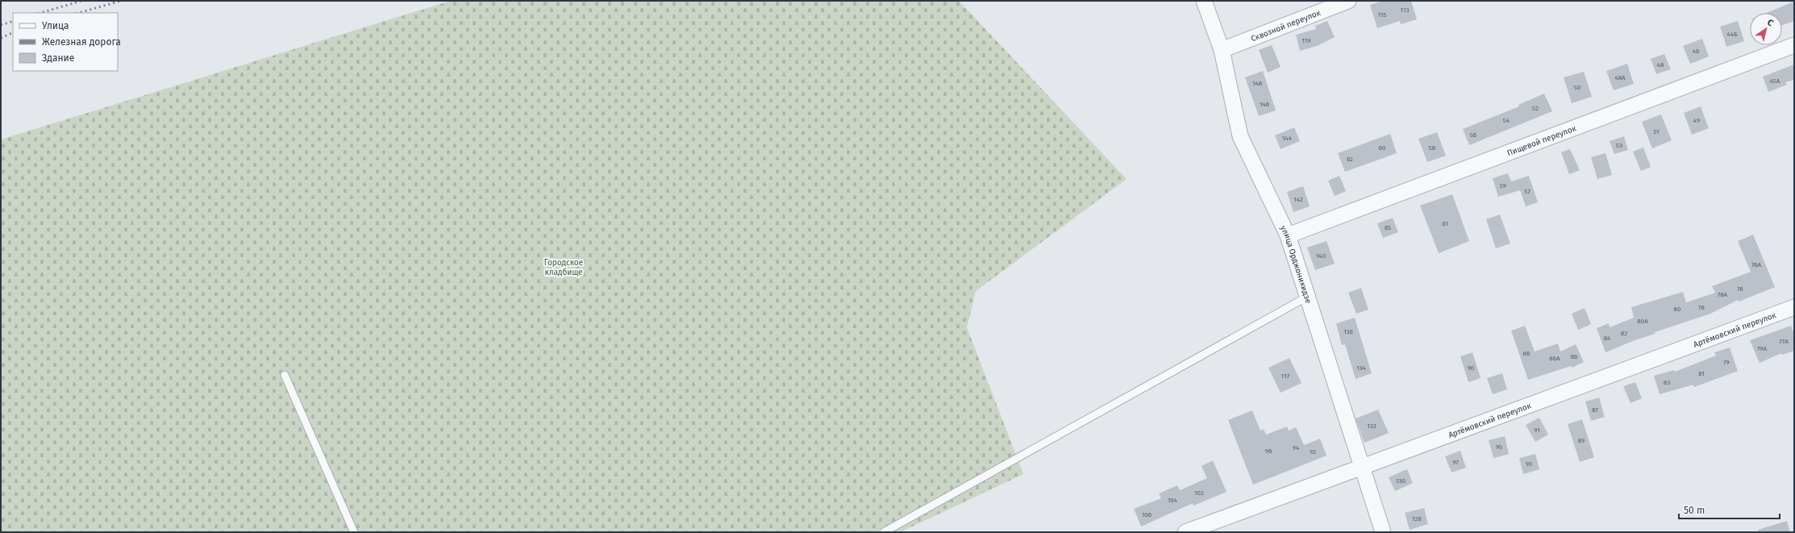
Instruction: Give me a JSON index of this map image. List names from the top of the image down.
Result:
{
  "streets": {
    "street": [
      "Сквозной переулок",
      "Пищевой переулок",
      "улица Орджоникидзе",
      "Артёмовский переулок"
    ]
  },
  "crossings": [
    ["Сквозной переулок", "улица Орджоникидзе"],
    ["Пищевой переулок", "улица Орджоникидзе"],
    ["улица Орджоникидзе", "Артёмовский переулок"]
  ],
  "parks": ["Городское кладбище"],
  "house_numbers": [
    "113",
    "115",
    "44Б",
    "119",
    "46",
    "48",
    "48А",
    "45А",
    "148",
    "50",
    "146",
    "52",
    "54",
    "49",
    "51",
    "56",
    "144",
    "53",
    "60",
    "58",
    "62",
    "59",
    "57",
    "142",
    "61",
    "65",
    "140",
    "76А",
    "76",
    "78А",
    "78",
    "80",
    "80А",
    "136",
    "82",
    "84",
    "77А",
    "79А",
    "88",
    "86",
    "86А",
    "79",
    "134",
    "90",
    "81",
    "117",
    "83",
    "87",
    "132",
    "91",
    "89",
    "95",
    "94",
    "96",
    "92",
    "97",
    "93",
    "130",
    "102",
    "104",
    "106",
    "128"
  ],
  "legend": ["Улица", "Железная дорога", "Здание"],
  "scale_bar": "50 m",
  "north": "top right"
}
